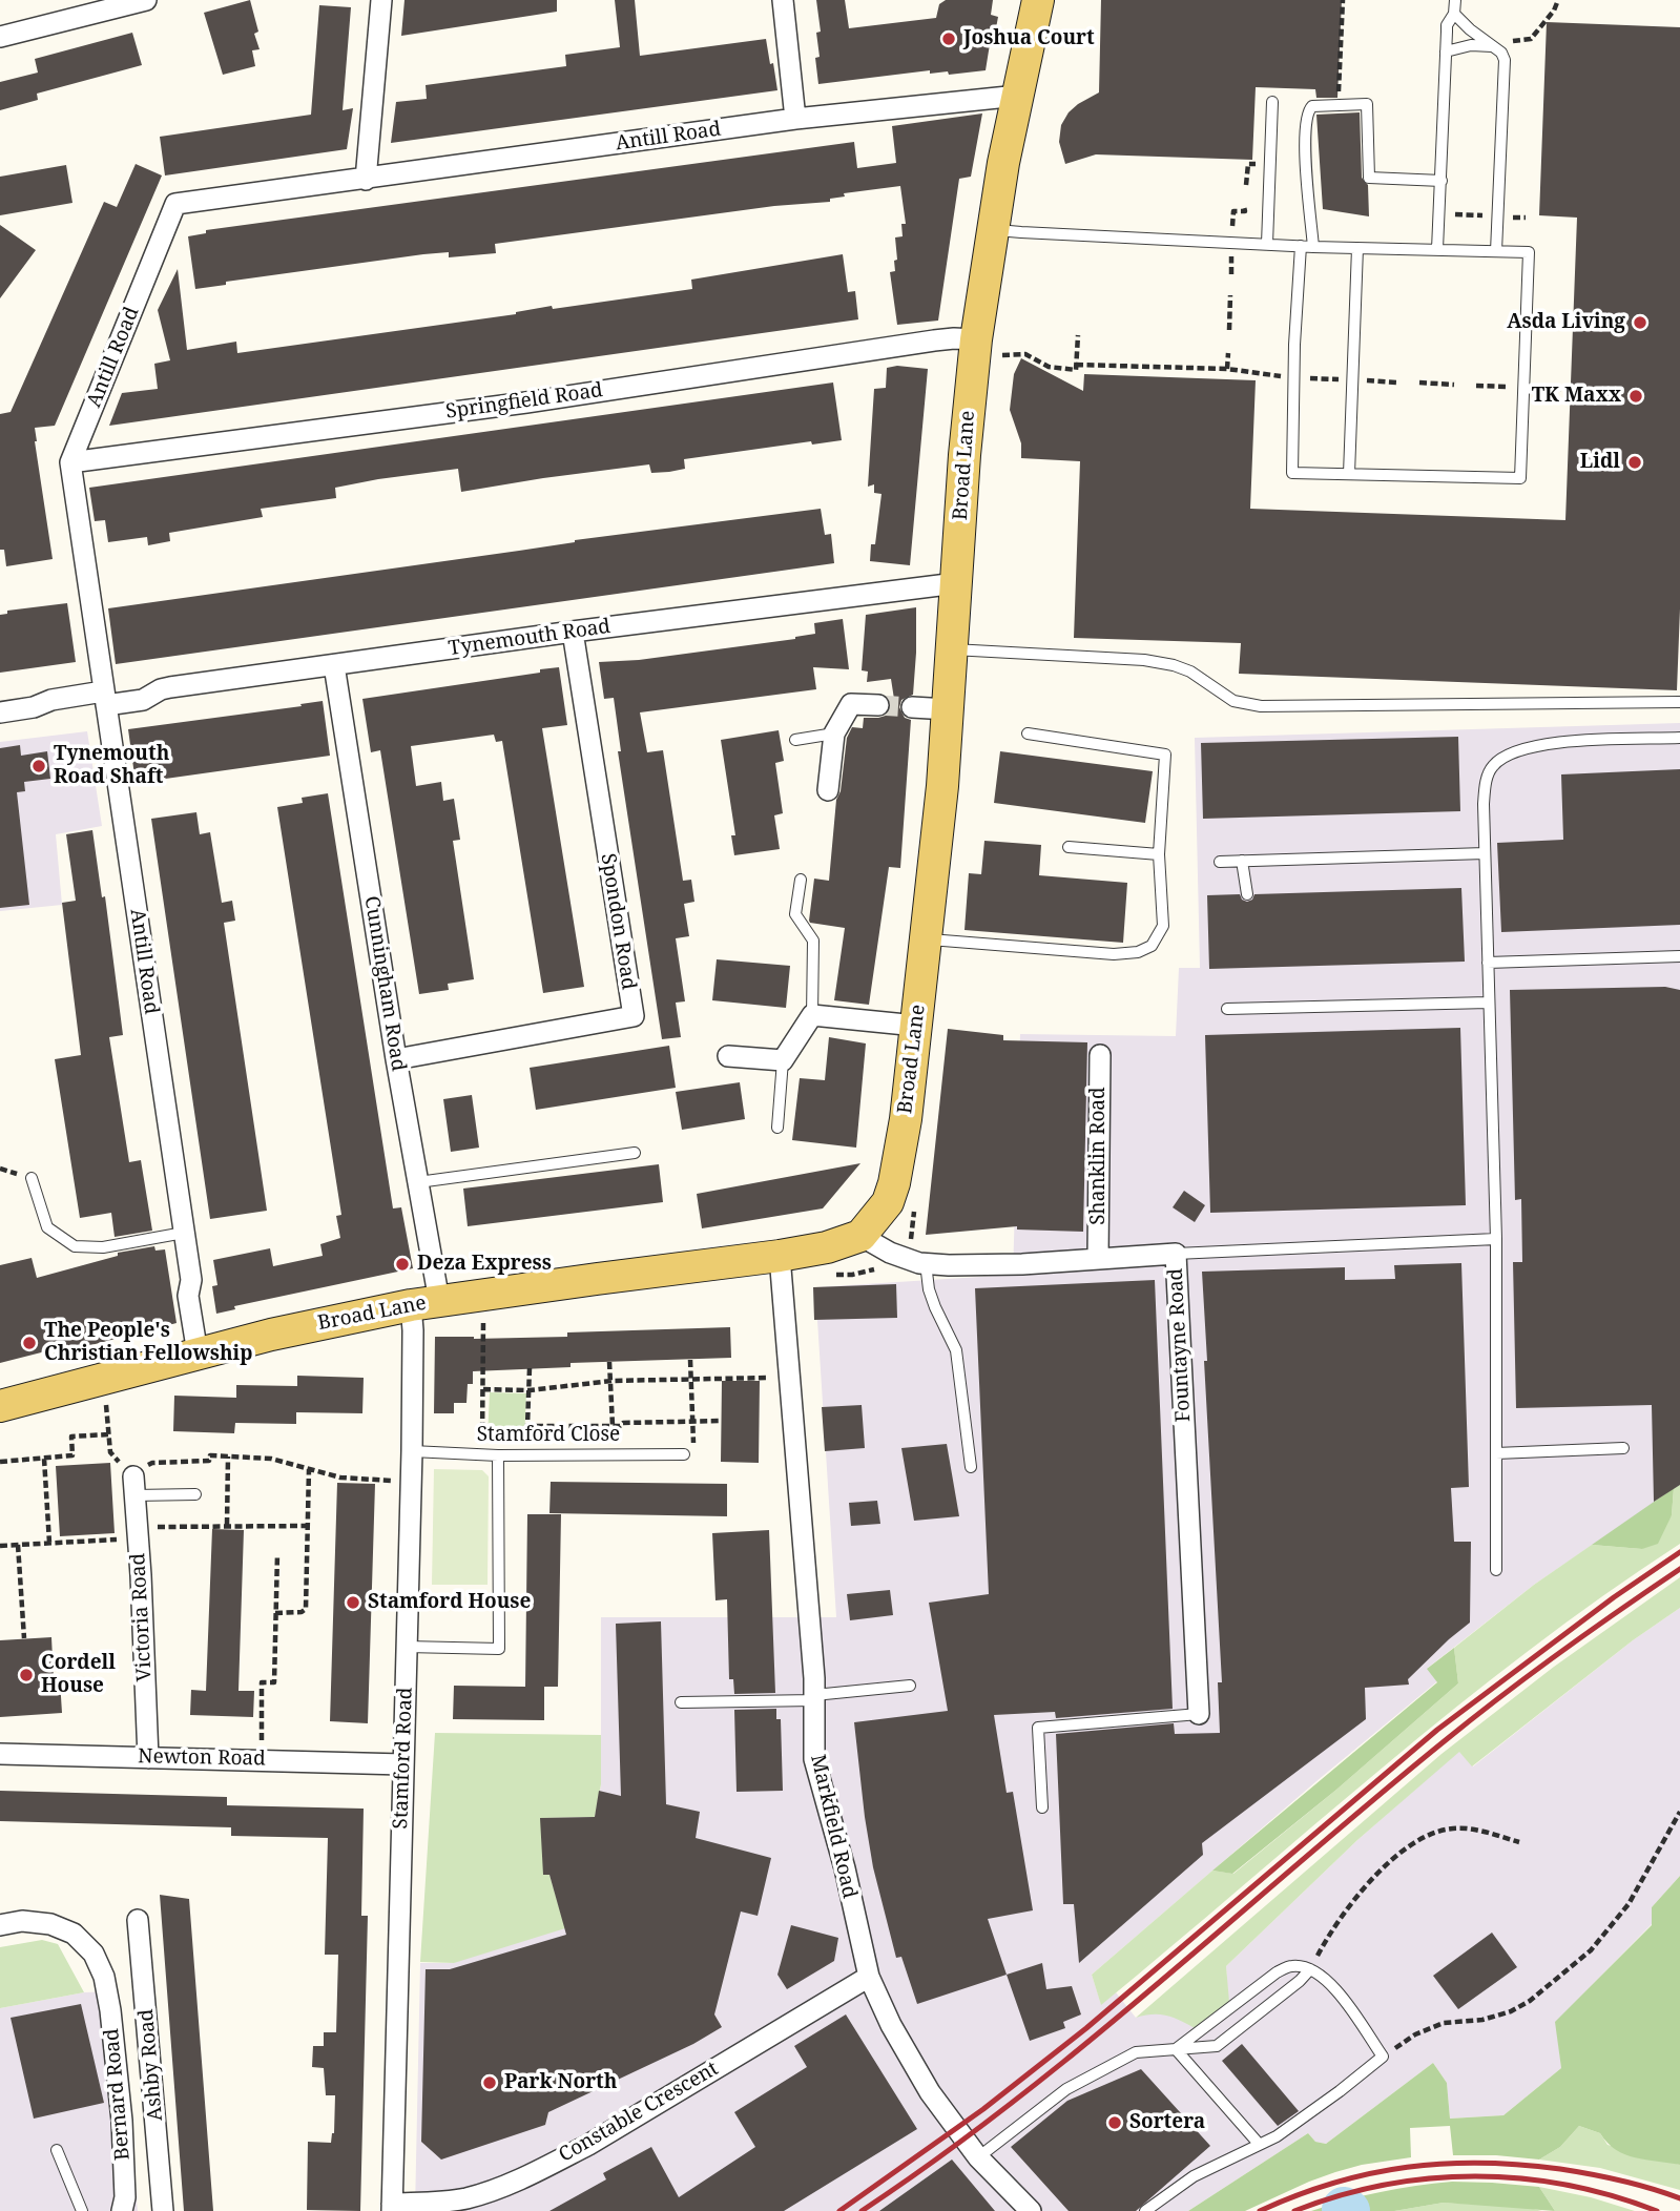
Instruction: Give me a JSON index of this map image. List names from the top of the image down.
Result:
{
  "streets": {
    "main road": ["Broad Lane"],
    "street": [
      "Antill Road",
      "Springfield Road",
      "Tynemouth Road",
      "Spondon Road",
      "Cunningham Road",
      "Shanklin Road",
      "Fountayne Road",
      "Victoria Road",
      "Newton Road",
      "Stamford Road",
      "Markfield Road",
      "Ashby Road",
      "Bernard Road",
      "Constable Crescent"
    ],
    "lane": ["Stamford Close"]
  },
  "crossings": [
    ["Antill Road", "Springfield Road"],
    ["Antill Road", "Broad Lane"],
    ["Antill Road", "Tynemouth Road"],
    ["Springfield Road", "Broad Lane"],
    ["Broad Lane", "Tynemouth Road"],
    ["Broad Lane", "Cunningham Road"],
    ["Broad Lane", "Fountayne Road"],
    ["Broad Lane", "Stamford Road"],
    ["Broad Lane", "Markfield Road"],
    ["Tynemouth Road", "Spondon Road"],
    ["Tynemouth Road", "Cunningham Road"],
    ["Spondon Road", "Cunningham Road"],
    ["Cunningham Road", "Stamford Road"],
    ["Shanklin Road", "Fountayne Road"],
    ["Stamford Close", "Stamford Road"],
    ["Victoria Road", "Newton Road"],
    ["Newton Road", "Stamford Road"],
    ["Stamford Road", "Constable Crescent"],
    ["Markfield Road", "Constable Crescent"]
  ],
  "places": [
    "Joshua Court",
    "Asda Living",
    "TK Maxx",
    "Lidl",
    "Tynemouth Road Shaft",
    "Deza Express",
    "The People's Christian Fellowship",
    "Stamford House",
    "Cordell House",
    "Park North",
    "Sortera"
  ]
}
